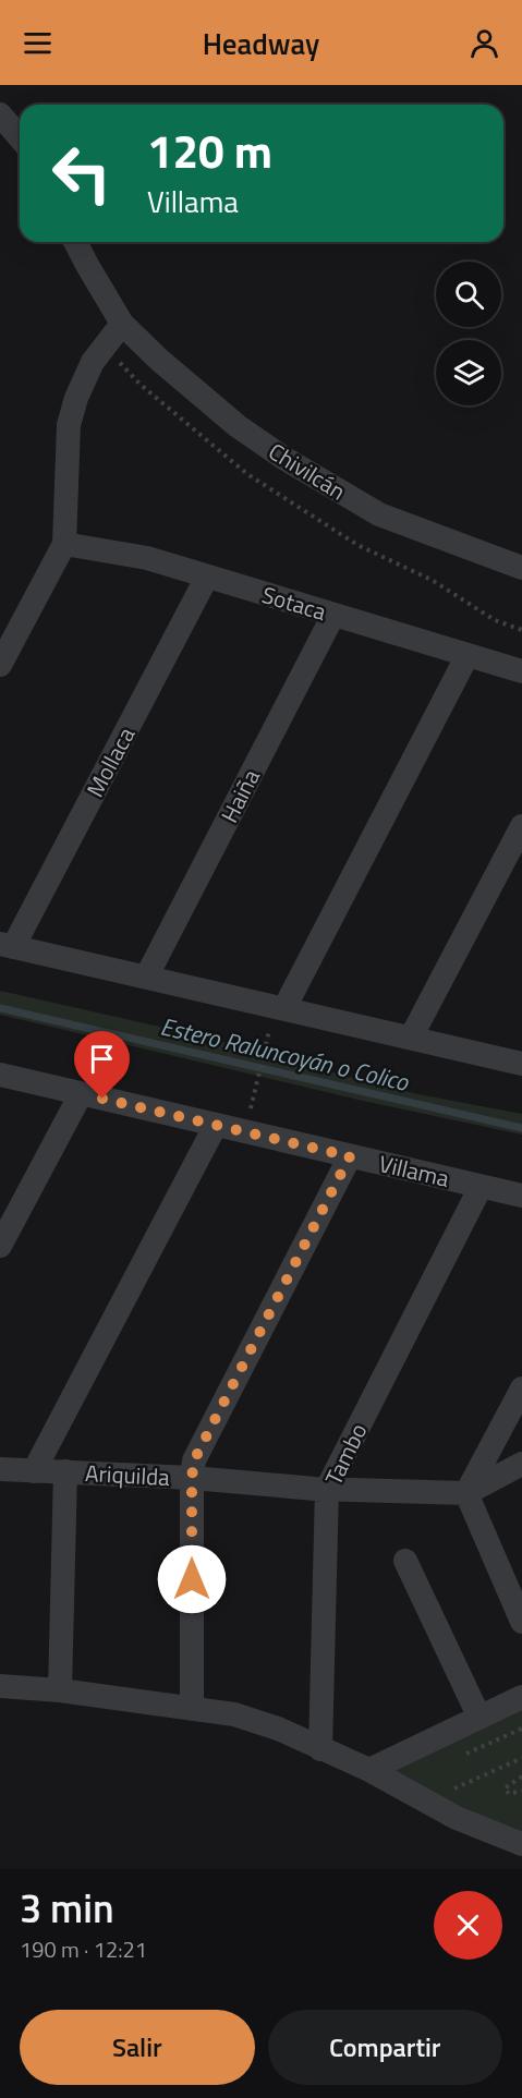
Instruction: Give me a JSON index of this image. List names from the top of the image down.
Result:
{
  "streets": {
    "street": [
      "Chivilcán",
      "Sotaca",
      "Mollaca",
      "Haiña",
      "Villama",
      "Tambo",
      "Ariquilda"
    ]
  },
  "crossings": [
    ["Sotaca", "Mollaca"],
    ["Sotaca", "Haiña"],
    ["Villama", "Tambo"],
    ["Tambo", "Ariquilda"]
  ],
  "water": ["Estero Raluncoyán o Colico"],
  "page": {
    "header": "Headway",
    "turn": ["120 m", "Villama"],
    "heading": ["3 min", "190 m · 12:21"],
    "buttons": ["Salir", "Compartir"]
  }
}
